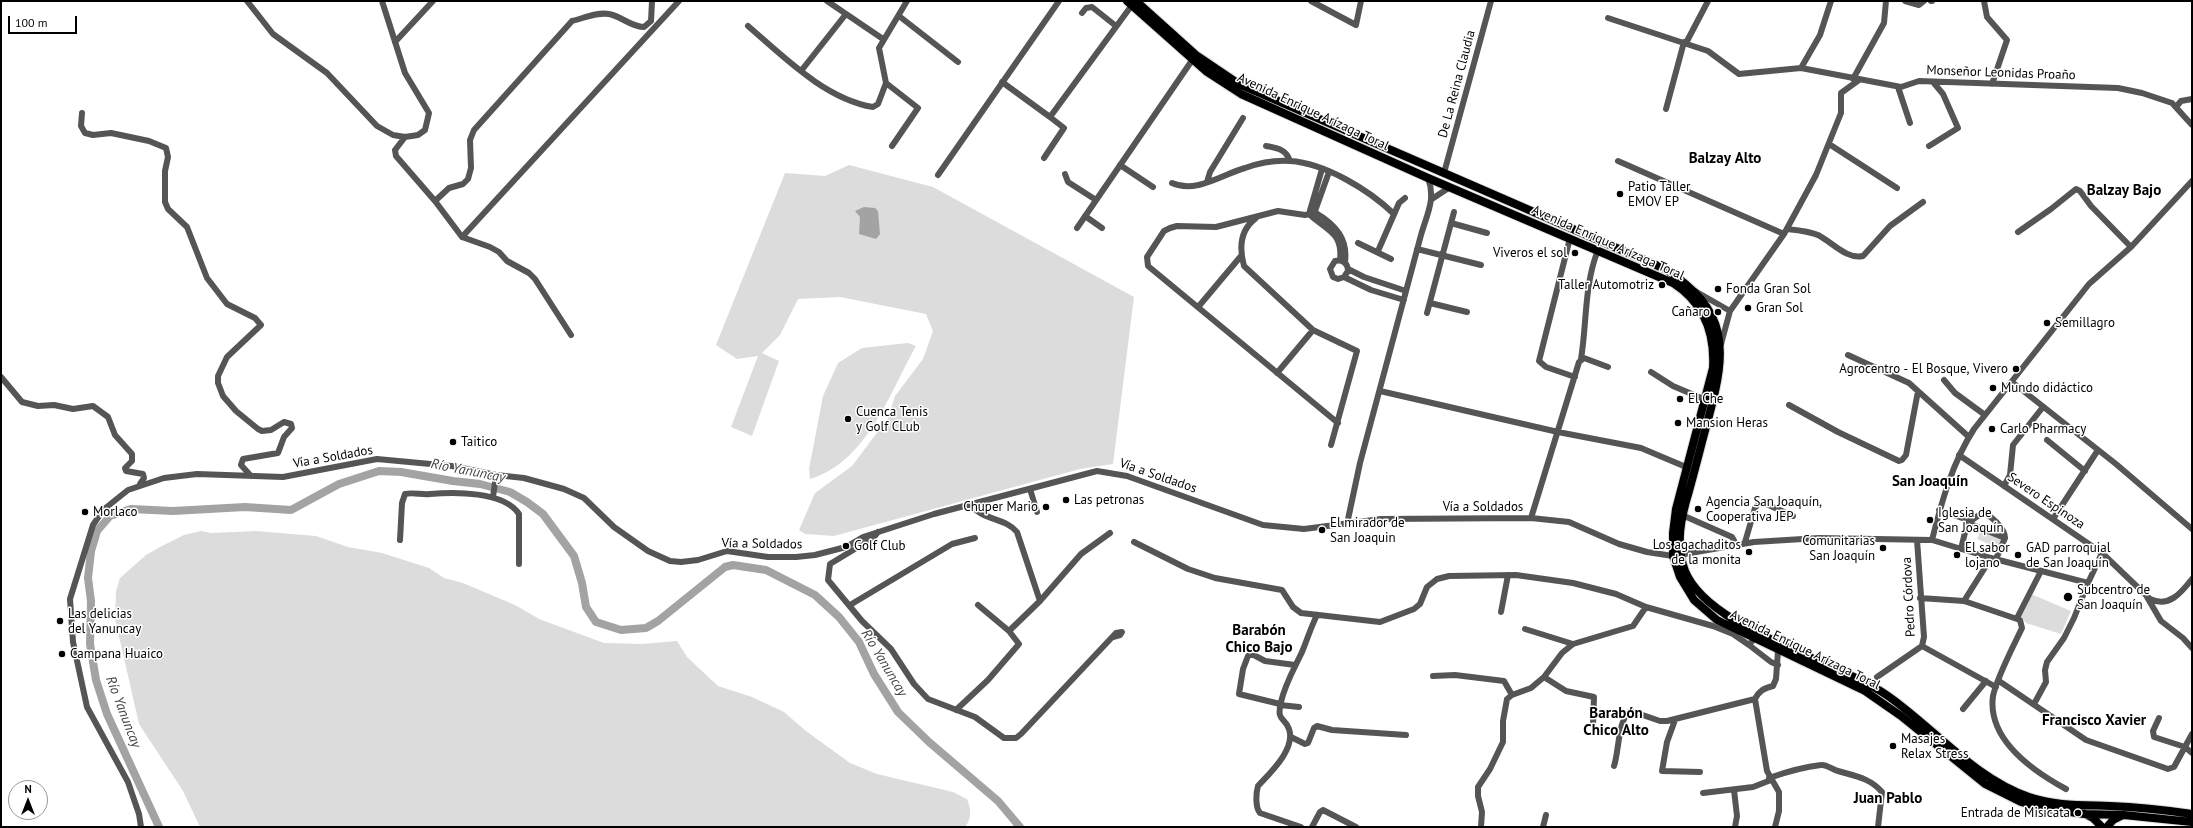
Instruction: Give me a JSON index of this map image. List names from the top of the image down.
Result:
{
  "streets": {
    "main road": ["Avenida Enrique Arízaga Toral"],
    "street": [
      "Monseñor Leonidas Proaño",
      "De La Reina Claudia",
      "Vía a Soldados",
      "Severo Espinoza",
      "Pedro Córdova"
    ]
  },
  "crossings": [
    ["De La Reina Claudia", "Avenida Enrique Arízaga Toral"],
    ["Avenida Enrique Arízaga Toral", "Vía a Soldados"]
  ],
  "districts": [
    "Balzay Alto",
    "Balzay Bajo",
    "San Joaquín",
    "Barabón Chico Bajo",
    "Barabón Chico Alto",
    "Francisco Xavier",
    "Juan Pablo"
  ],
  "water": ["Río Yanuncay"],
  "places": [
    "Patio Taller EMOV EP",
    "Viveros el sol",
    "Taller Automotriz",
    "Fonda Gran Sol",
    "Gran Sol",
    "Cañaro",
    "Semillagro",
    "Agrocentro - El Bosque, Vivero",
    "Mundo didáctico",
    "El Che",
    "Cuenca Tenis y Golf CLub",
    "Mansion Heras",
    "Carlo Pharmacy",
    "Taitico",
    "Las petronas",
    "Chuper Mario",
    "Agencia San Joaquín, Cooperativa JEP",
    "Morlaco",
    "Iglesia de San Joaquín",
    "El mirador de San Joaquin",
    "Golf Club",
    "Comunitarias San Joaquín",
    "Los agachaditos de la monita",
    "El sabor lojano",
    "GAD parroquial de San Joaquín",
    "Subcentro de San Joaquín",
    "Las delicias del Yanuncay",
    "Campana Huaico",
    "Masajes Relax Stress",
    "Entrada de Misicata"
  ],
  "scale_bar": "100 m",
  "north": "top"
}
